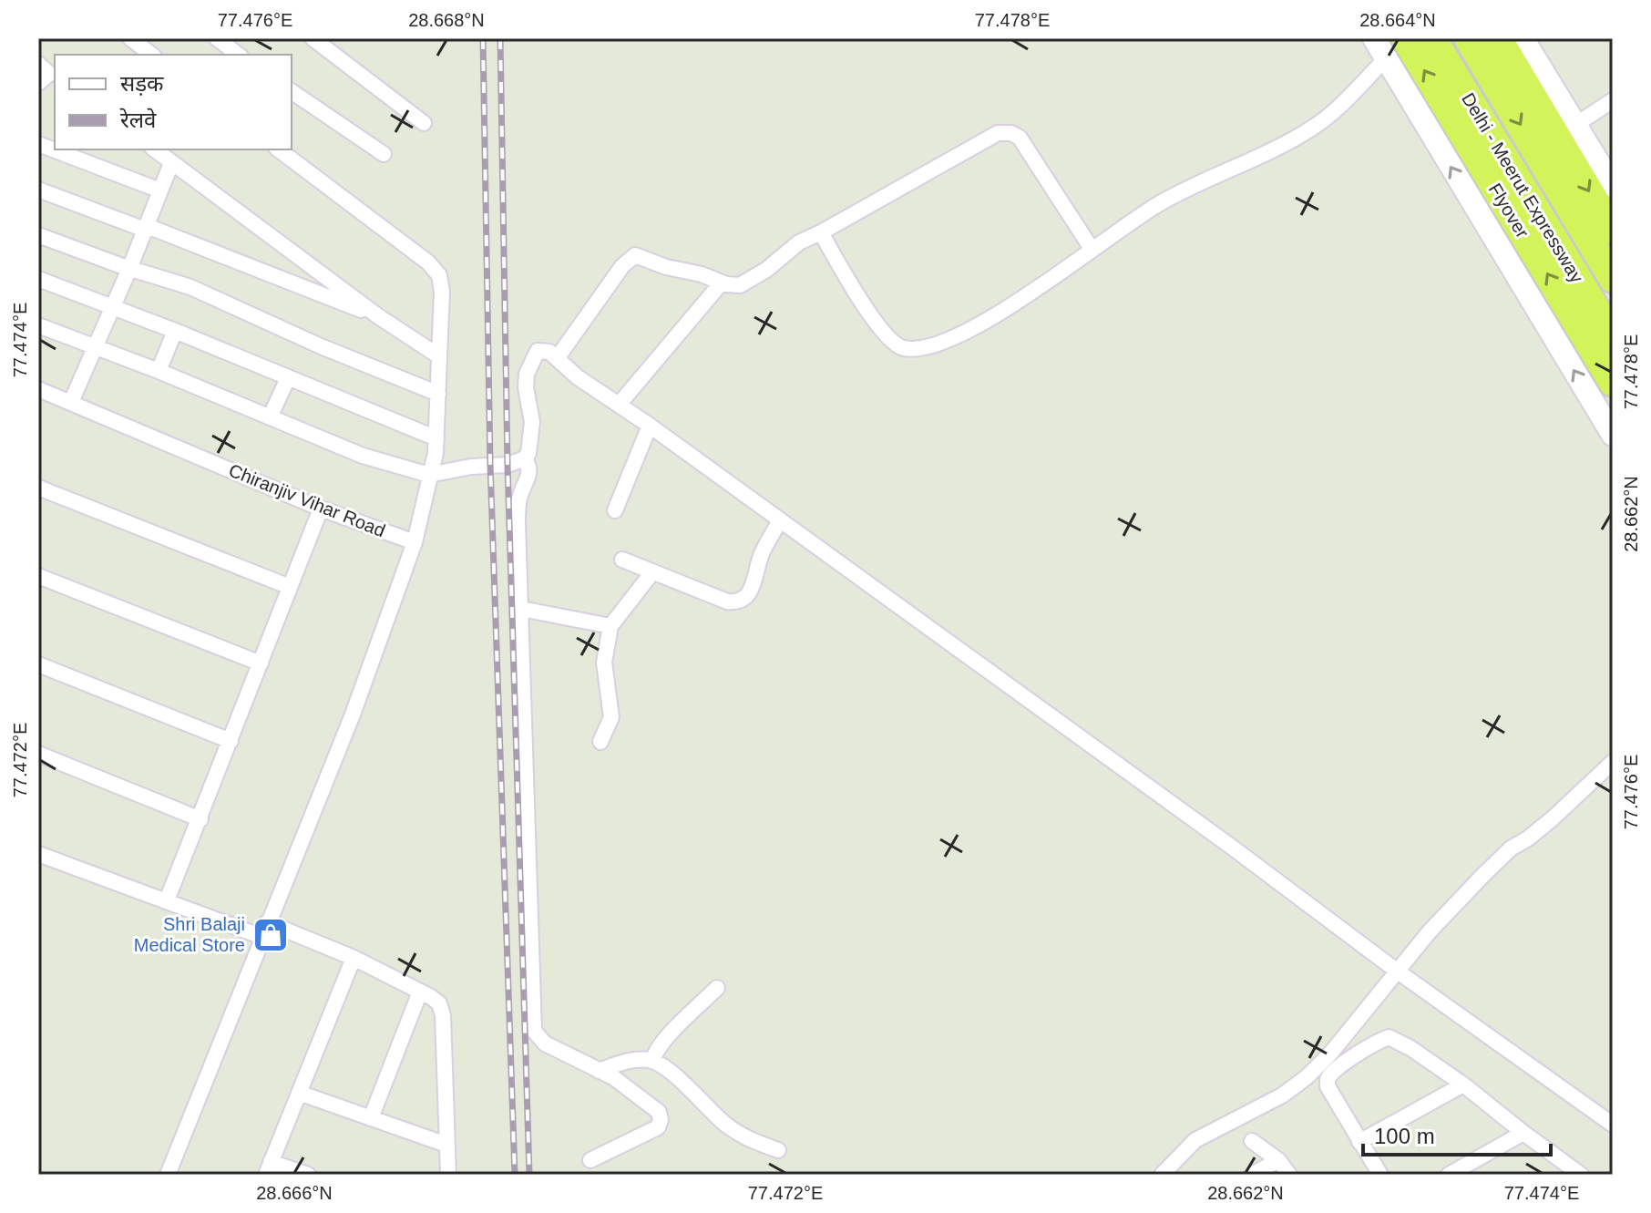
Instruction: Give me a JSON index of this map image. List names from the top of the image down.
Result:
{
  "streets": {
    "highway": ["Delhi - Meerut Expressway", "Flyover"],
    "street": ["Chiranjiv Vihar Road"]
  },
  "places": {
    "shop": ["Shri Balaji Medical Store"]
  },
  "legend": ["सड़क", "रेलवे"],
  "scale_bar": "100 m",
  "coordinates": [
    "77.476°E",
    "28.668°N",
    "77.478°E",
    "28.664°N",
    "77.474°E",
    "28.662°N",
    "77.472°E",
    "28.666°N"
  ]
}
